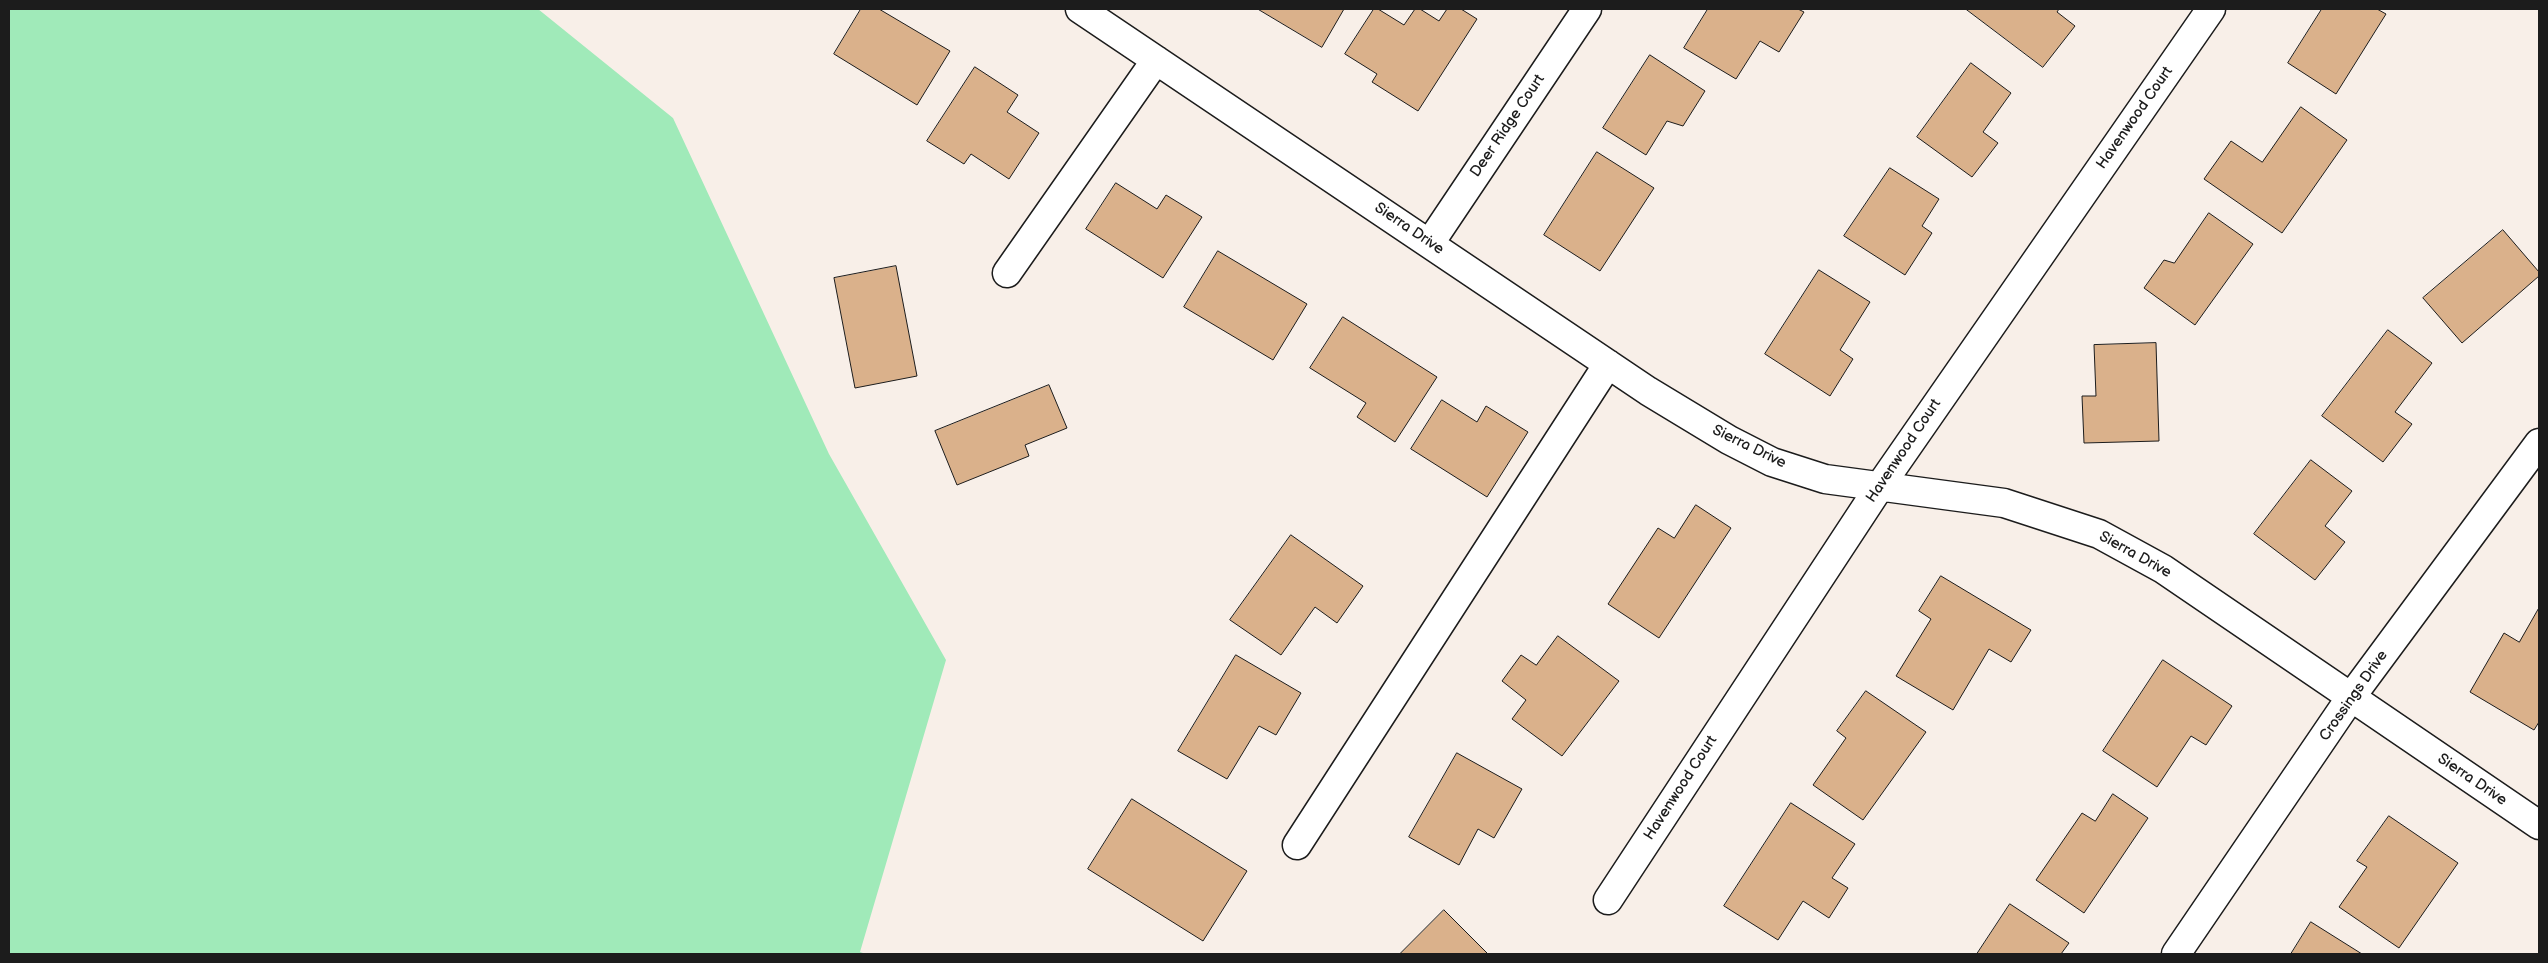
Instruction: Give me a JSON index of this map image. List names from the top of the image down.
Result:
{
  "streets": {
    "street": [
      "Havenwood Court",
      "Deer Ridge Court",
      "Sierra Drive",
      "Crossings Drive"
    ]
  },
  "crossings": [
    ["Havenwood Court", "Sierra Drive"],
    ["Deer Ridge Court", "Sierra Drive"],
    ["Sierra Drive", "Crossings Drive"]
  ]
}
